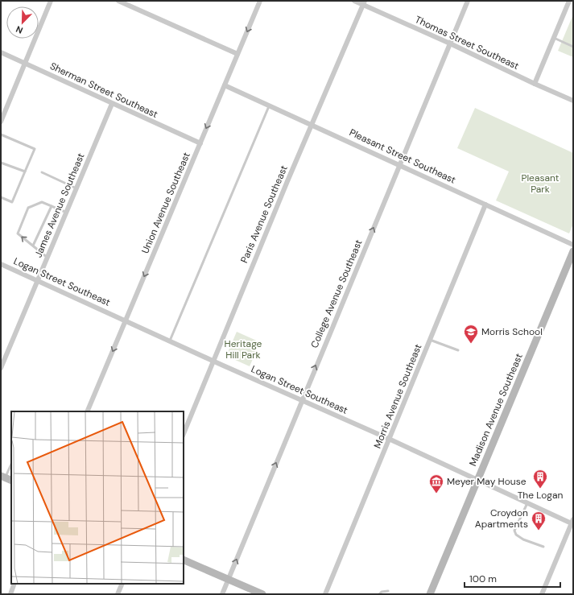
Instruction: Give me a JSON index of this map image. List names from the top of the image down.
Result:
{
  "streets": {
    "street": [
      "Thomas Street Southeast",
      "Sherman Street Southeast",
      "Pleasant Street Southeast",
      "Union Avenue Southeast",
      "James Avenue Southeast",
      "Paris Avenue Southeast",
      "Logan Street Southeast",
      "College Avenue Southeast",
      "Morris Avenue Southeast",
      "Madison Avenue Southeast"
    ]
  },
  "crossings": [
    ["Thomas Street Southeast", "Paris Avenue Southeast"],
    ["Thomas Street Southeast", "College Avenue Southeast"],
    ["Sherman Street Southeast", "Union Avenue Southeast"],
    ["Sherman Street Southeast", "James Avenue Southeast"],
    ["Pleasant Street Southeast", "Union Avenue Southeast"],
    ["Pleasant Street Southeast", "Paris Avenue Southeast"],
    ["Pleasant Street Southeast", "College Avenue Southeast"],
    ["Pleasant Street Southeast", "Morris Avenue Southeast"],
    ["Union Avenue Southeast", "Logan Street Southeast"],
    ["James Avenue Southeast", "Logan Street Southeast"],
    ["Paris Avenue Southeast", "Logan Street Southeast"],
    ["Logan Street Southeast", "College Avenue Southeast"],
    ["Logan Street Southeast", "Morris Avenue Southeast"],
    ["Logan Street Southeast", "Madison Avenue Southeast"]
  ],
  "one_way": ["Union Avenue Southeast", "College Avenue Southeast"],
  "parks": ["Pleasant Park", "Heritage Hill Park"],
  "places": {
    "school or university": ["Morris School"],
    "building": ["The Logan", "Croydon Apartments"],
    "museum": ["Meyer May House"]
  },
  "scale_bar": "100 m",
  "north": "bottom left"
}
